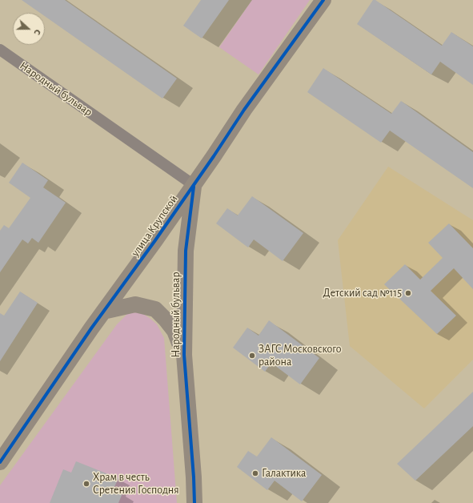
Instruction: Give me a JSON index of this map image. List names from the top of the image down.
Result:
{
  "streets": {
    "street": ["Народный бульвар", "улица Крупской"]
  },
  "crossings": [
    ["Народный бульвар", "улица Крупской"]
  ],
  "places": [
    "Детский сад №115",
    "ЗАГС Московского района",
    "Галактика",
    "Храм в честь Сретения Господня"
  ],
  "north": "right"
}
